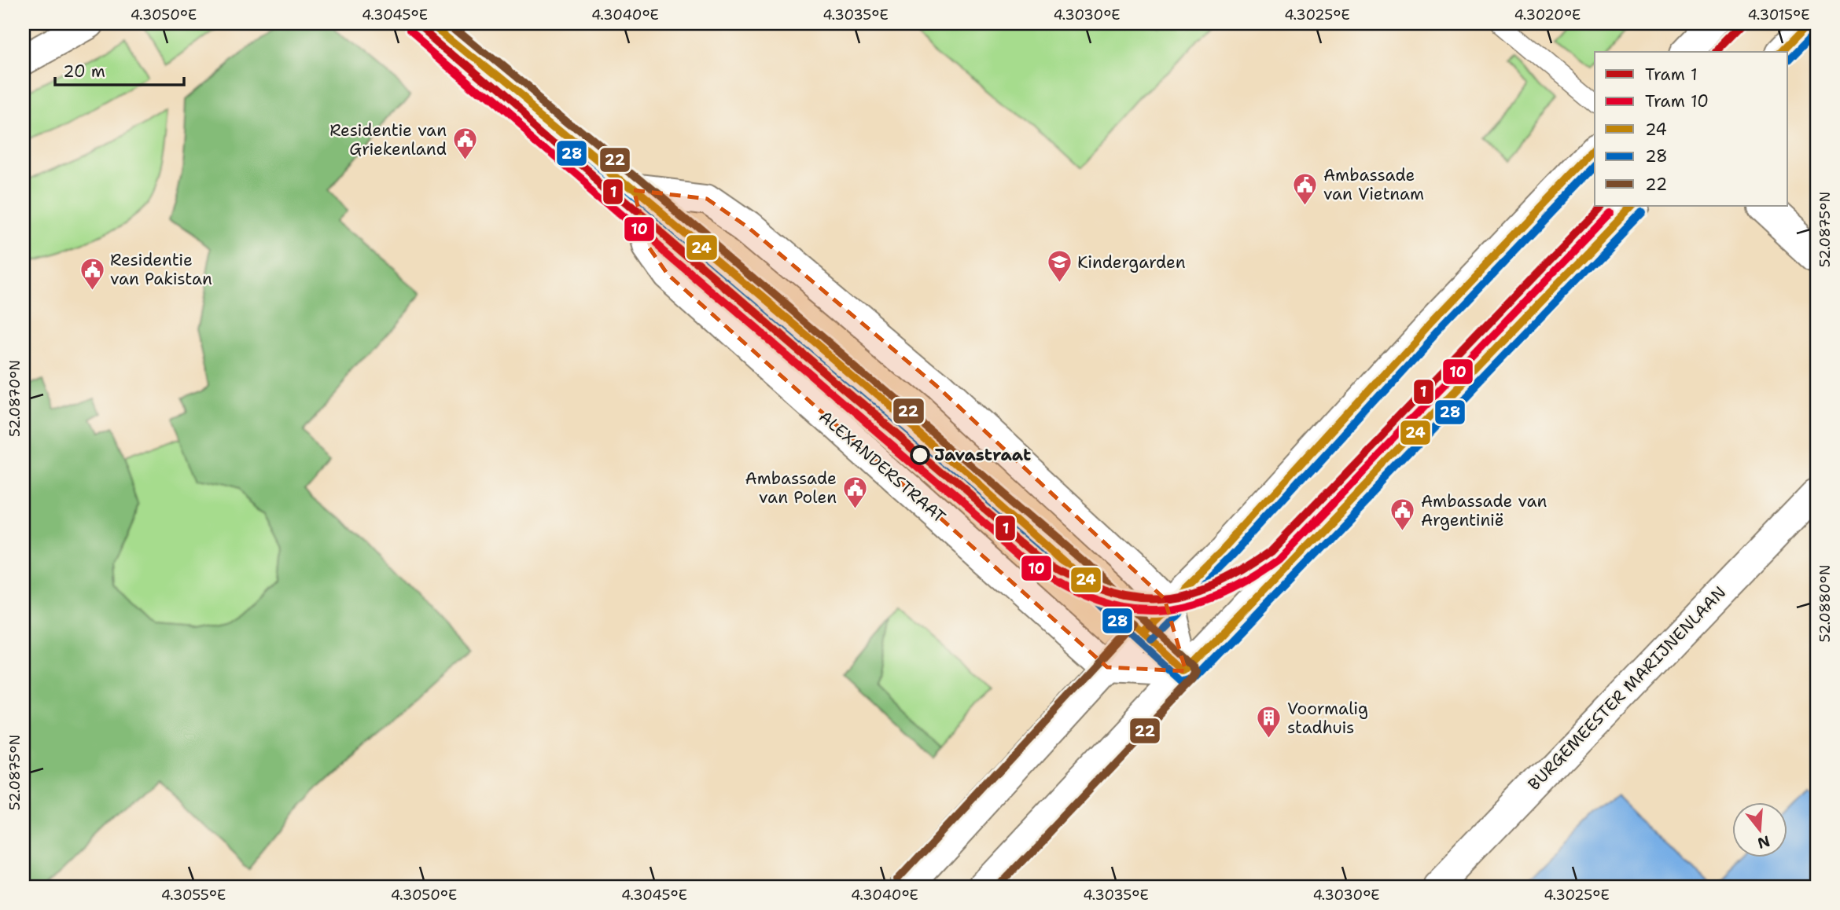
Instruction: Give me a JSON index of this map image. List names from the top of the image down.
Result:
{
  "streets": {
    "street": ["ALEXANDERSTRAAT", "BURGEMEESTER MARIJNENLAAN"]
  },
  "places": {
    "public building": [
      "Residentie van Griekenland",
      "Ambassade van Vietnam",
      "Residentie van Pakistan",
      "Ambassade van Polen",
      "Ambassade van Argentinië"
    ],
    "school or university": ["Kindergarden"],
    "other": ["Javastraat"],
    "building": ["Voormalig stadhuis"]
  },
  "lines": [
    "tram line 1",
    "transit line 24",
    "transit line 22",
    "transit line 28",
    "tram line 10"
  ],
  "legend": [
    "Tram 1",
    "Tram 10",
    "24",
    "28",
    "22"
  ],
  "scale_bar": "20 m",
  "north": "bottom",
  "coordinates": [
    "4.3050°E",
    "4.3045°E",
    "4.3040°E",
    "4.3035°E",
    "4.3030°E",
    "4.3025°E",
    "4.3020°E",
    "4.3015°E",
    "52.0875°N",
    "52.0870°N",
    "52.0880°N",
    "4.3055°E"
  ]
}
